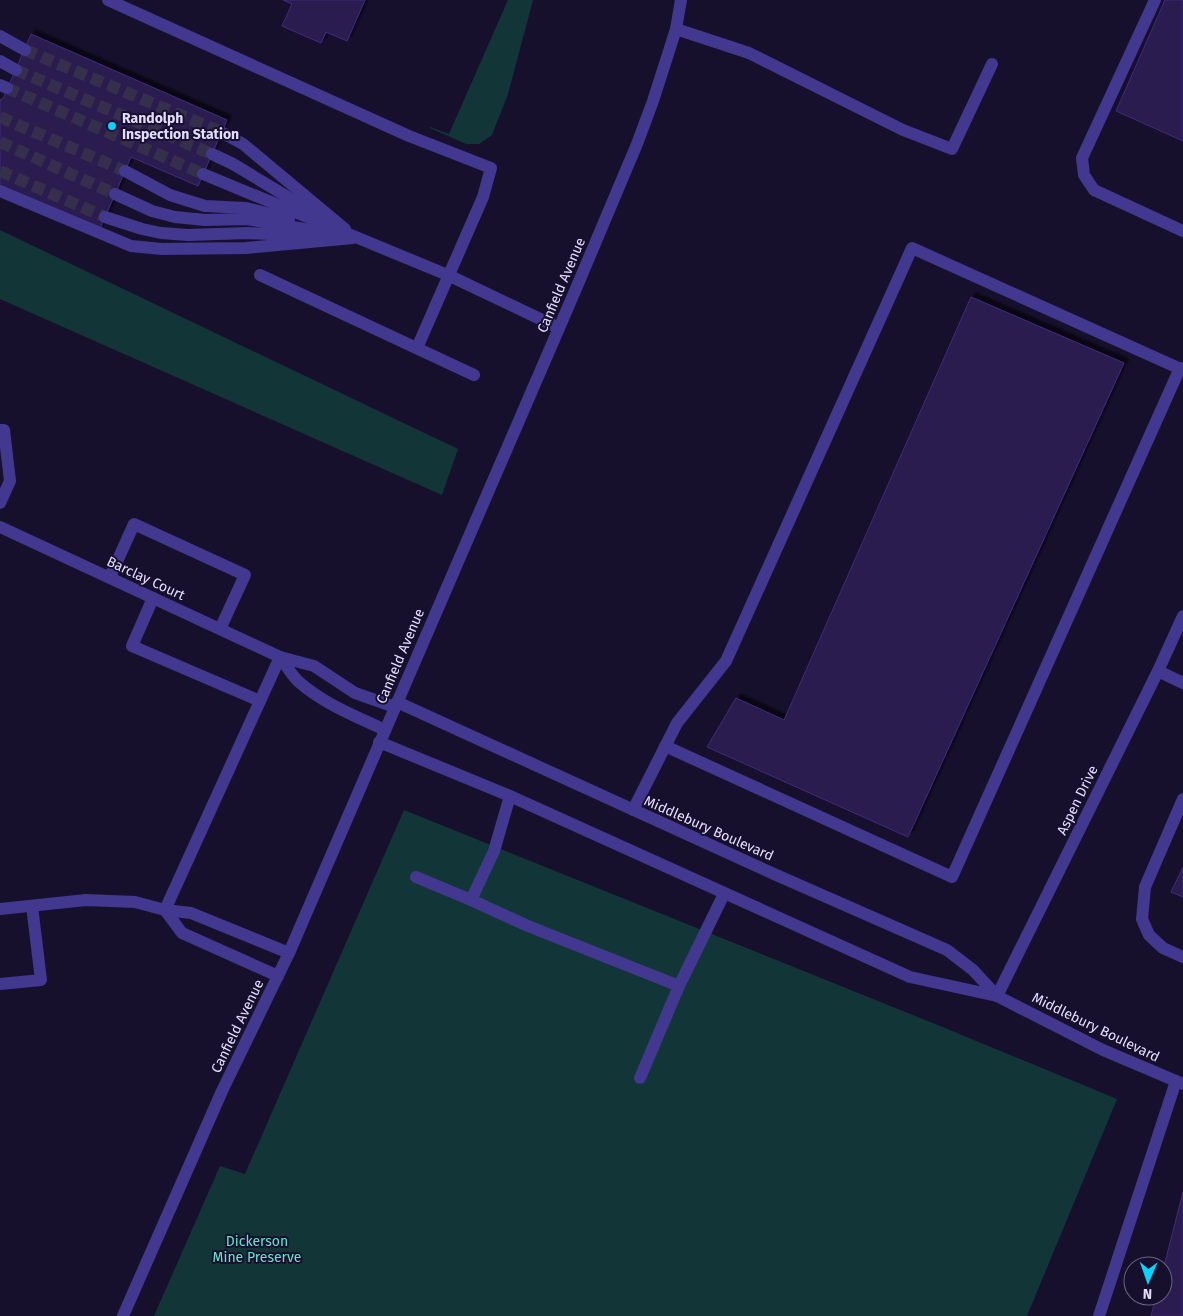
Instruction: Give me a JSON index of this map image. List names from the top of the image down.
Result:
{
  "streets": {
    "street": [
      "Canfield Avenue",
      "Barclay Court",
      "Aspen Drive",
      "Middlebury Boulevard"
    ]
  },
  "crossings": [
    ["Canfield Avenue", "Middlebury Boulevard"],
    ["Barclay Court", "Middlebury Boulevard"],
    ["Aspen Drive", "Middlebury Boulevard"]
  ],
  "parks": ["Dickerson Mine Preserve"],
  "places": ["Randolph Inspection Station"],
  "north": "bottom"
}
